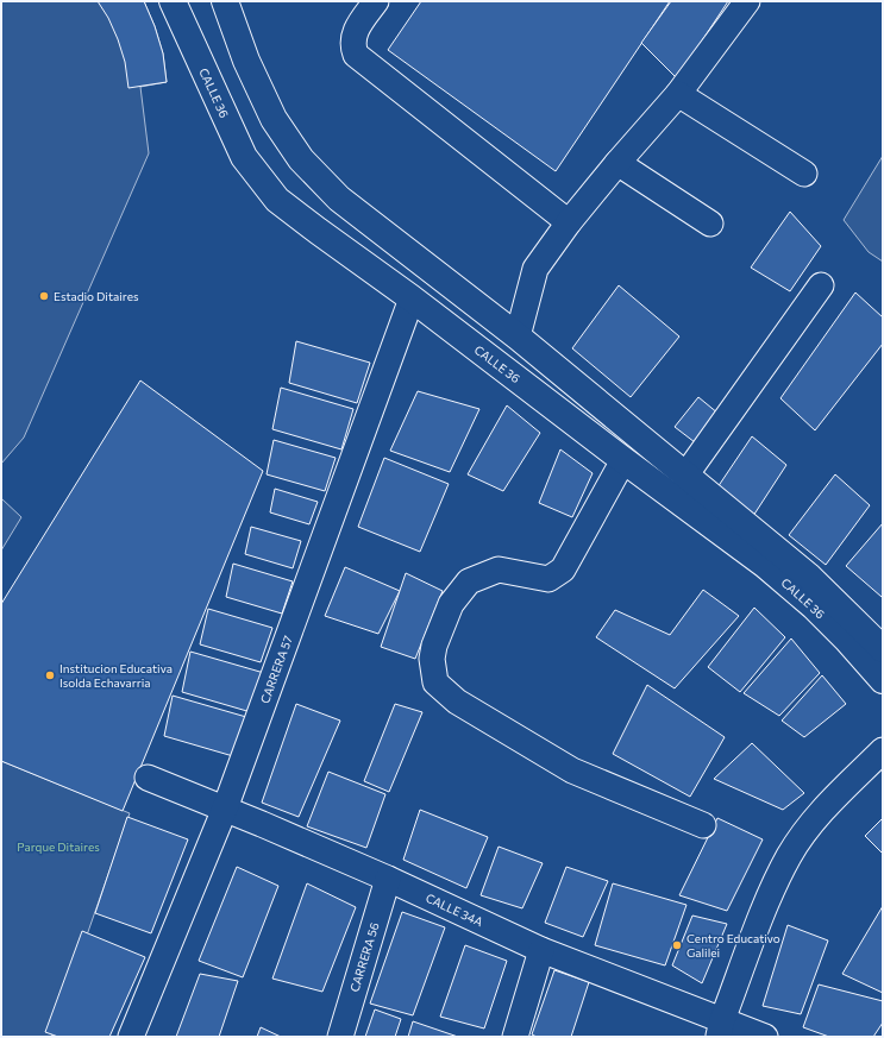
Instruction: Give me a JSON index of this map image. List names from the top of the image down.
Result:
{
  "streets": {
    "main road": ["CALLE 36"],
    "street": ["CARRERA 57", "CALLE 34A", "CARRERA 56"]
  },
  "crossings": [
    ["CALLE 36", "CARRERA 57"],
    ["CARRERA 57", "CALLE 34A"],
    ["CALLE 34A", "CARRERA 56"]
  ],
  "parks": ["Parque Ditaires"],
  "places": ["Estadio Ditaires", "Institucion Educativa Isolda Echavarria", "Centro Educativo Galilei"]
}
